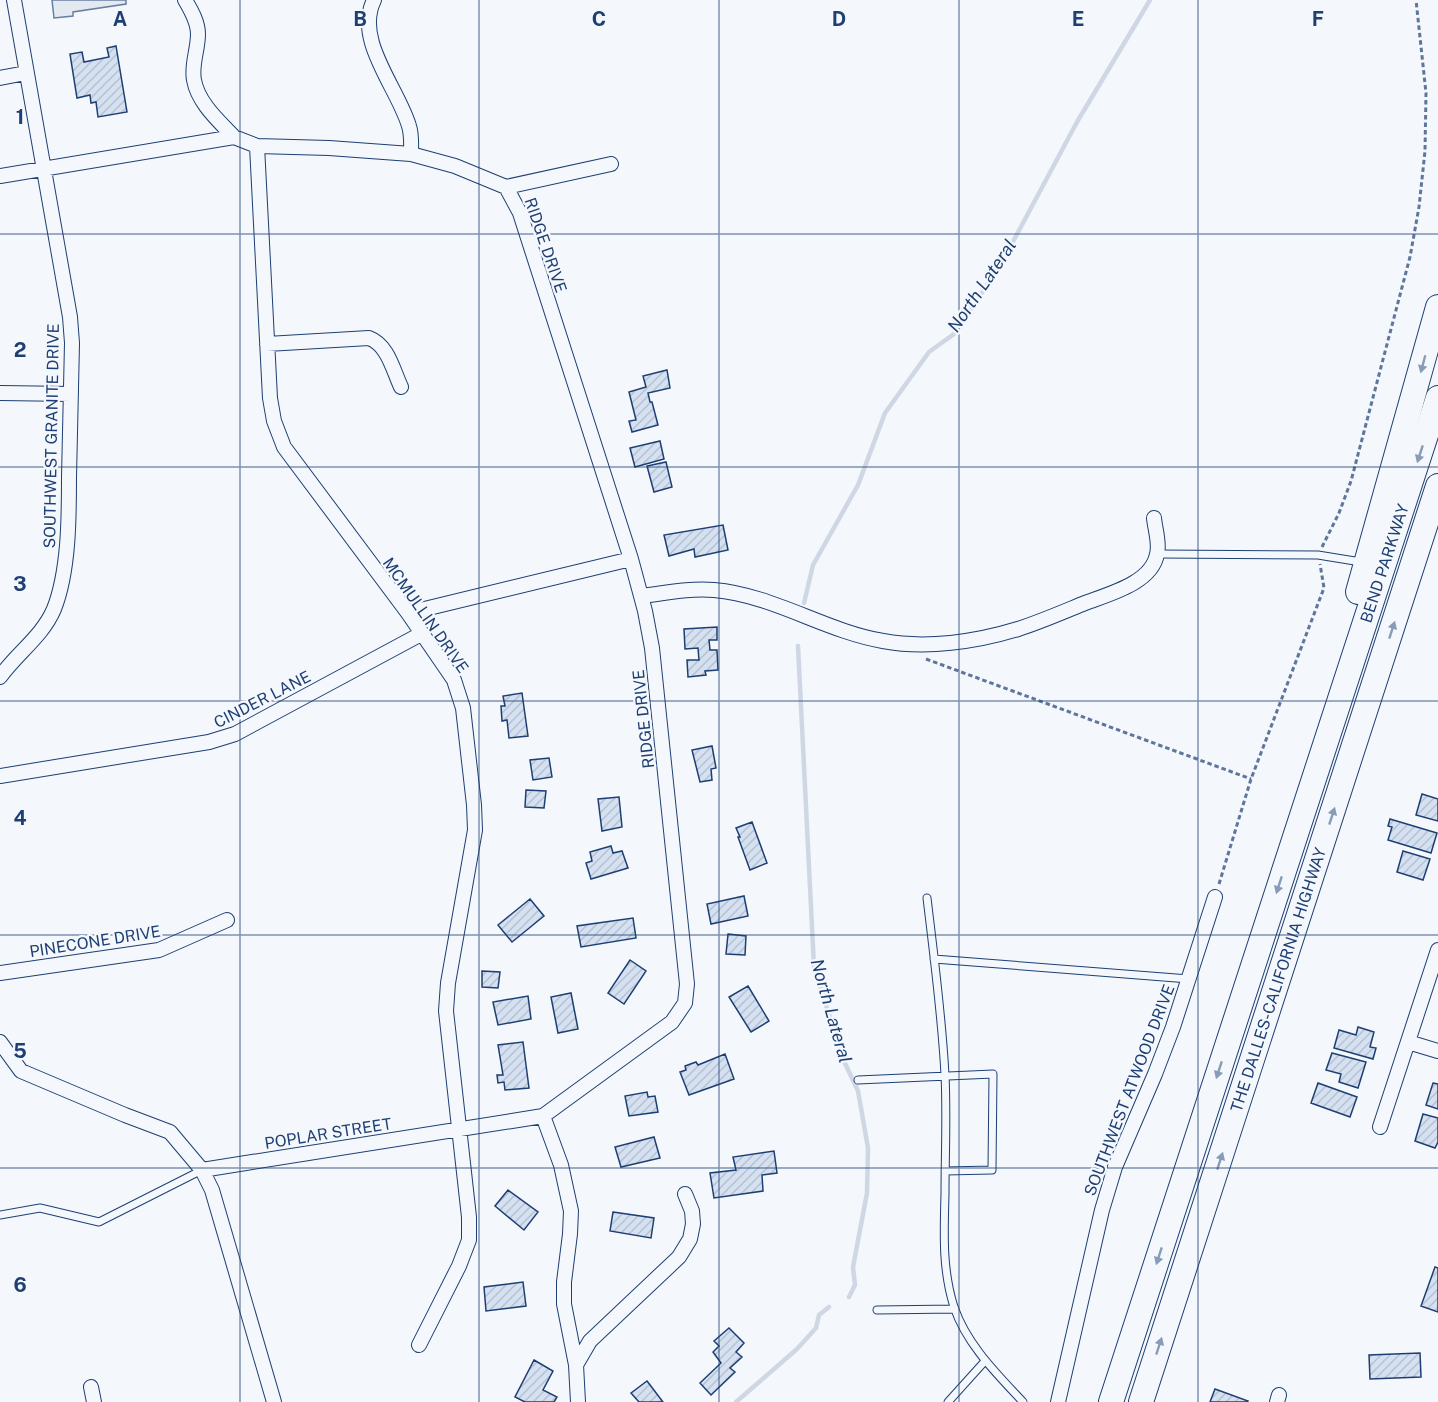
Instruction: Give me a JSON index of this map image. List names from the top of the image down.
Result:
{
  "streets": {
    "highway": ["BEND PARKWAY", "THE DALLES-CALIFORNIA HIGHWAY"],
    "street": [
      "RIDGE DRIVE",
      "SOUTHWEST GRANITE DRIVE",
      "MCMULLIN DRIVE",
      "CINDER LANE",
      "PINECONE DRIVE",
      "SOUTHWEST ATWOOD DRIVE",
      "POPLAR STREET"
    ]
  },
  "crossings": [
    ["RIDGE DRIVE", "MCMULLIN DRIVE"],
    ["RIDGE DRIVE", "POPLAR STREET"],
    ["BEND PARKWAY", "THE DALLES-CALIFORNIA HIGHWAY"],
    ["MCMULLIN DRIVE", "CINDER LANE"],
    ["MCMULLIN DRIVE", "POPLAR STREET"]
  ],
  "water": ["North Lateral"],
  "grid": {
    "columns": [
      "A",
      "B",
      "C",
      "D",
      "E",
      "F"
    ],
    "rows": [
      "1",
      "2",
      "3",
      "4",
      "5",
      "6"
    ]
  }
}
